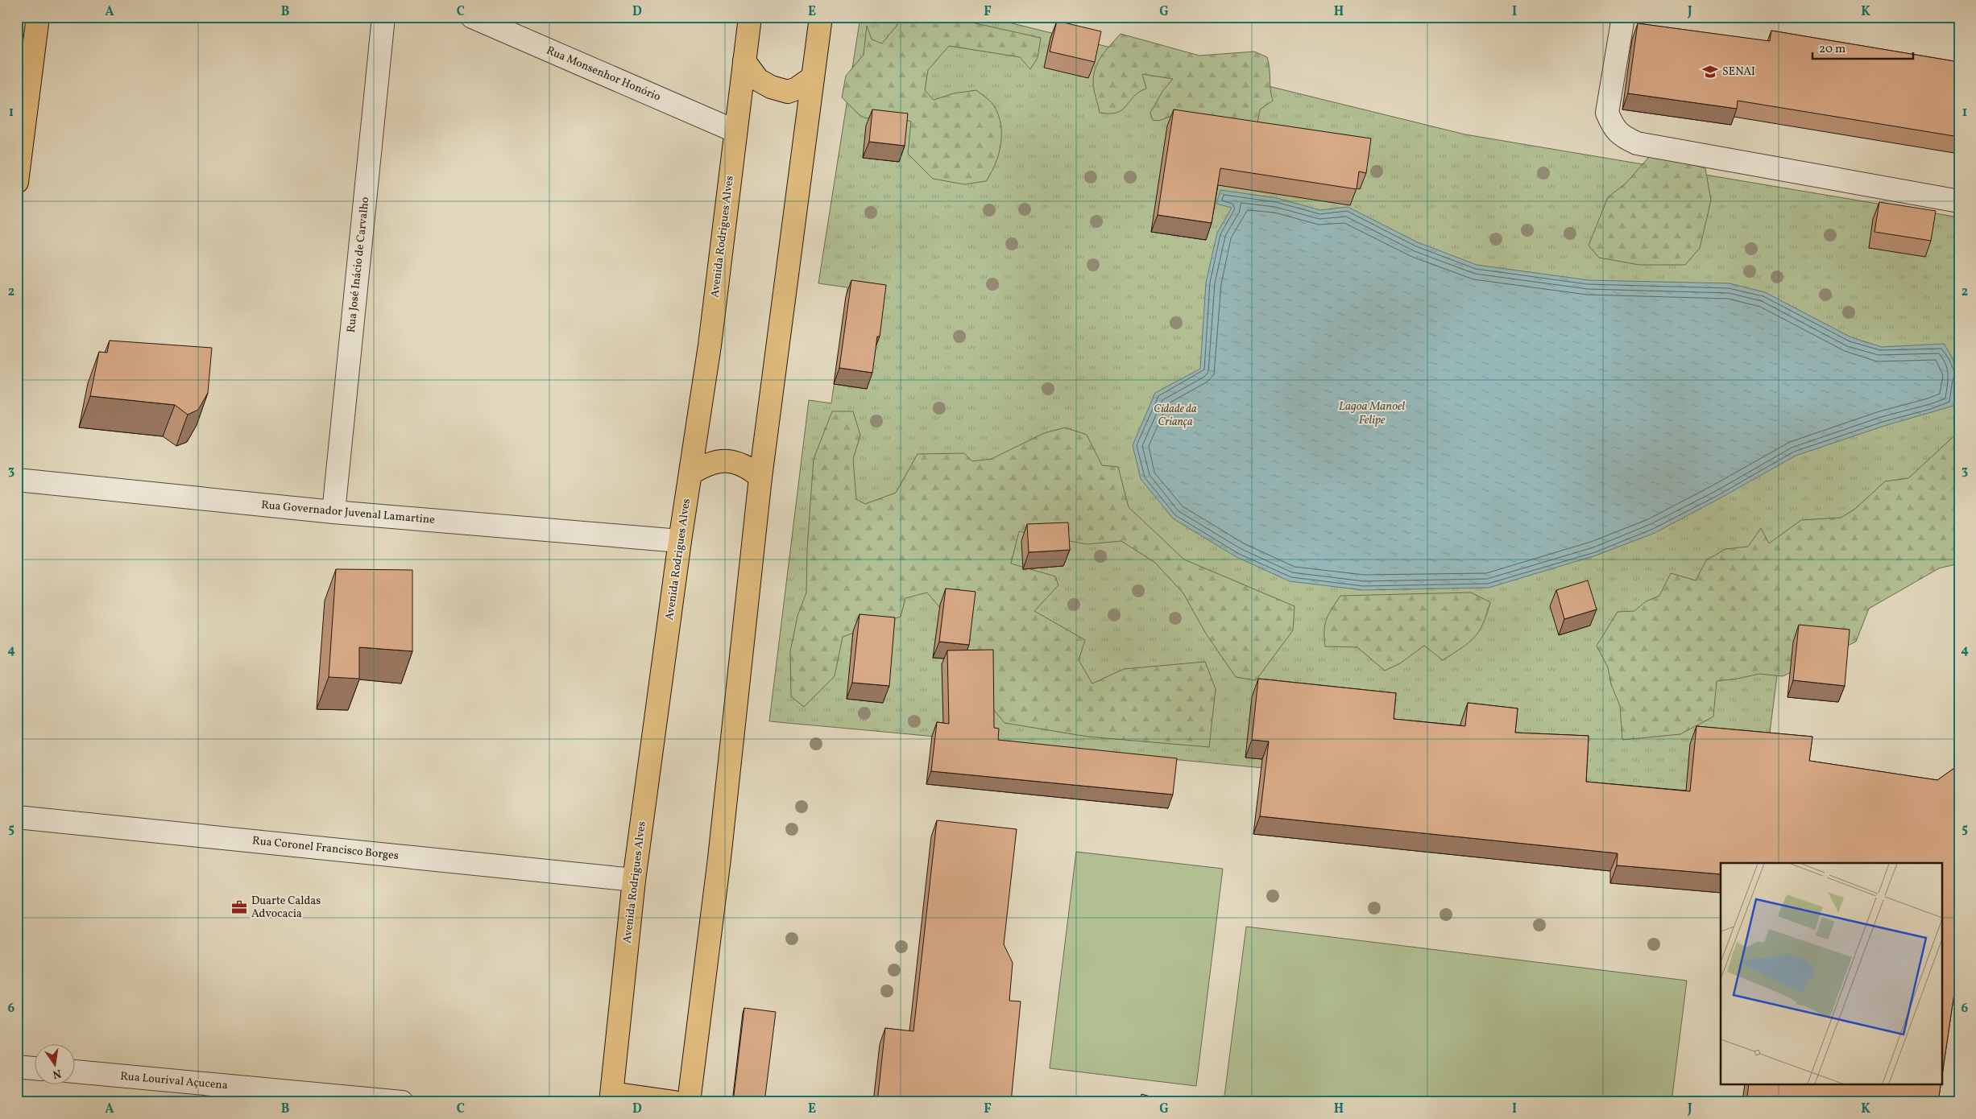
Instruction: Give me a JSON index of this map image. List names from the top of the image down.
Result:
{
  "streets": {
    "main road": ["Avenida Rodrigues Alves"],
    "street": [
      "Rua Monsenhor Honório",
      "Rua José Inácio de Carvalho",
      "Rua Governador Juvenal Lamartine",
      "Rua Coronel Francisco Borges",
      "Rua Lourival Açucena"
    ]
  },
  "crossings": [
    ["Rua Monsenhor Honório", "Avenida Rodrigues Alves"],
    ["Avenida Rodrigues Alves", "Rua Governador Juvenal Lamartine"],
    ["Avenida Rodrigues Alves", "Rua Coronel Francisco Borges"],
    ["Rua José Inácio de Carvalho", "Rua Governador Juvenal Lamartine"]
  ],
  "water": ["Lagoa Manoel Felipe"],
  "parks": ["Cidade da Criança"],
  "places": {
    "school or university": ["SENAI"],
    "office": ["Duarte Caldas Advocacia"]
  },
  "scale_bar": "20 m",
  "north": "bottom",
  "grid": {
    "columns": [
      "A",
      "B",
      "C",
      "D",
      "E",
      "F",
      "G",
      "H",
      "I",
      "J",
      "K"
    ],
    "rows": [
      "1",
      "2",
      "3",
      "4",
      "5",
      "6"
    ]
  }
}
